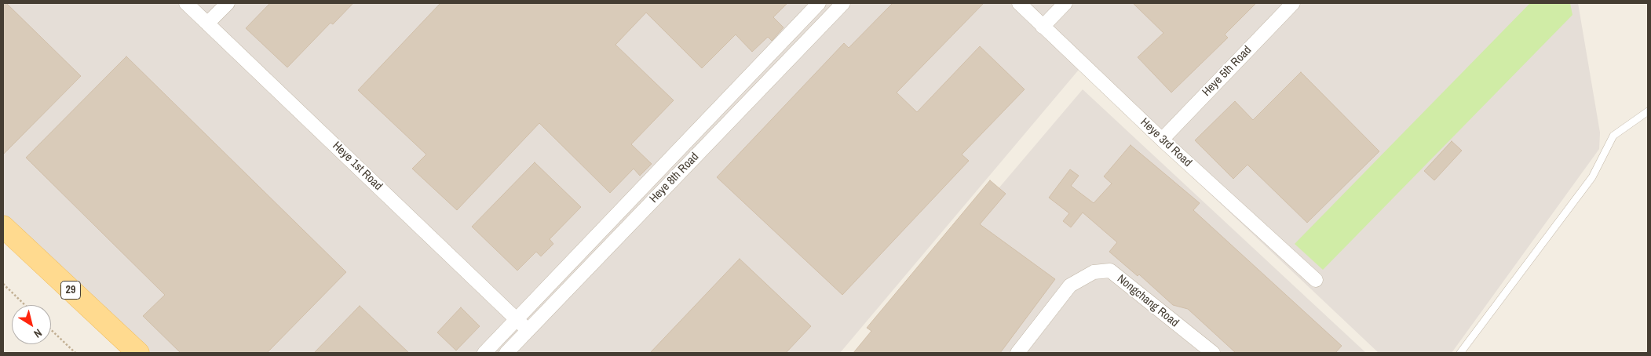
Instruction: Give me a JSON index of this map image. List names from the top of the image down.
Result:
{
  "streets": {
    "main road": ["29"],
    "street": [
      "Heye 5th Road",
      "Heye 3rd Road",
      "Heye 1st Road",
      "Heye 8th Road",
      "Nongchang Road"
    ]
  },
  "crossings": [
    ["Heye 5th Road", "Heye 3rd Road"],
    ["Heye 1st Road", "Heye 8th Road"]
  ],
  "north": "bottom right"
}
